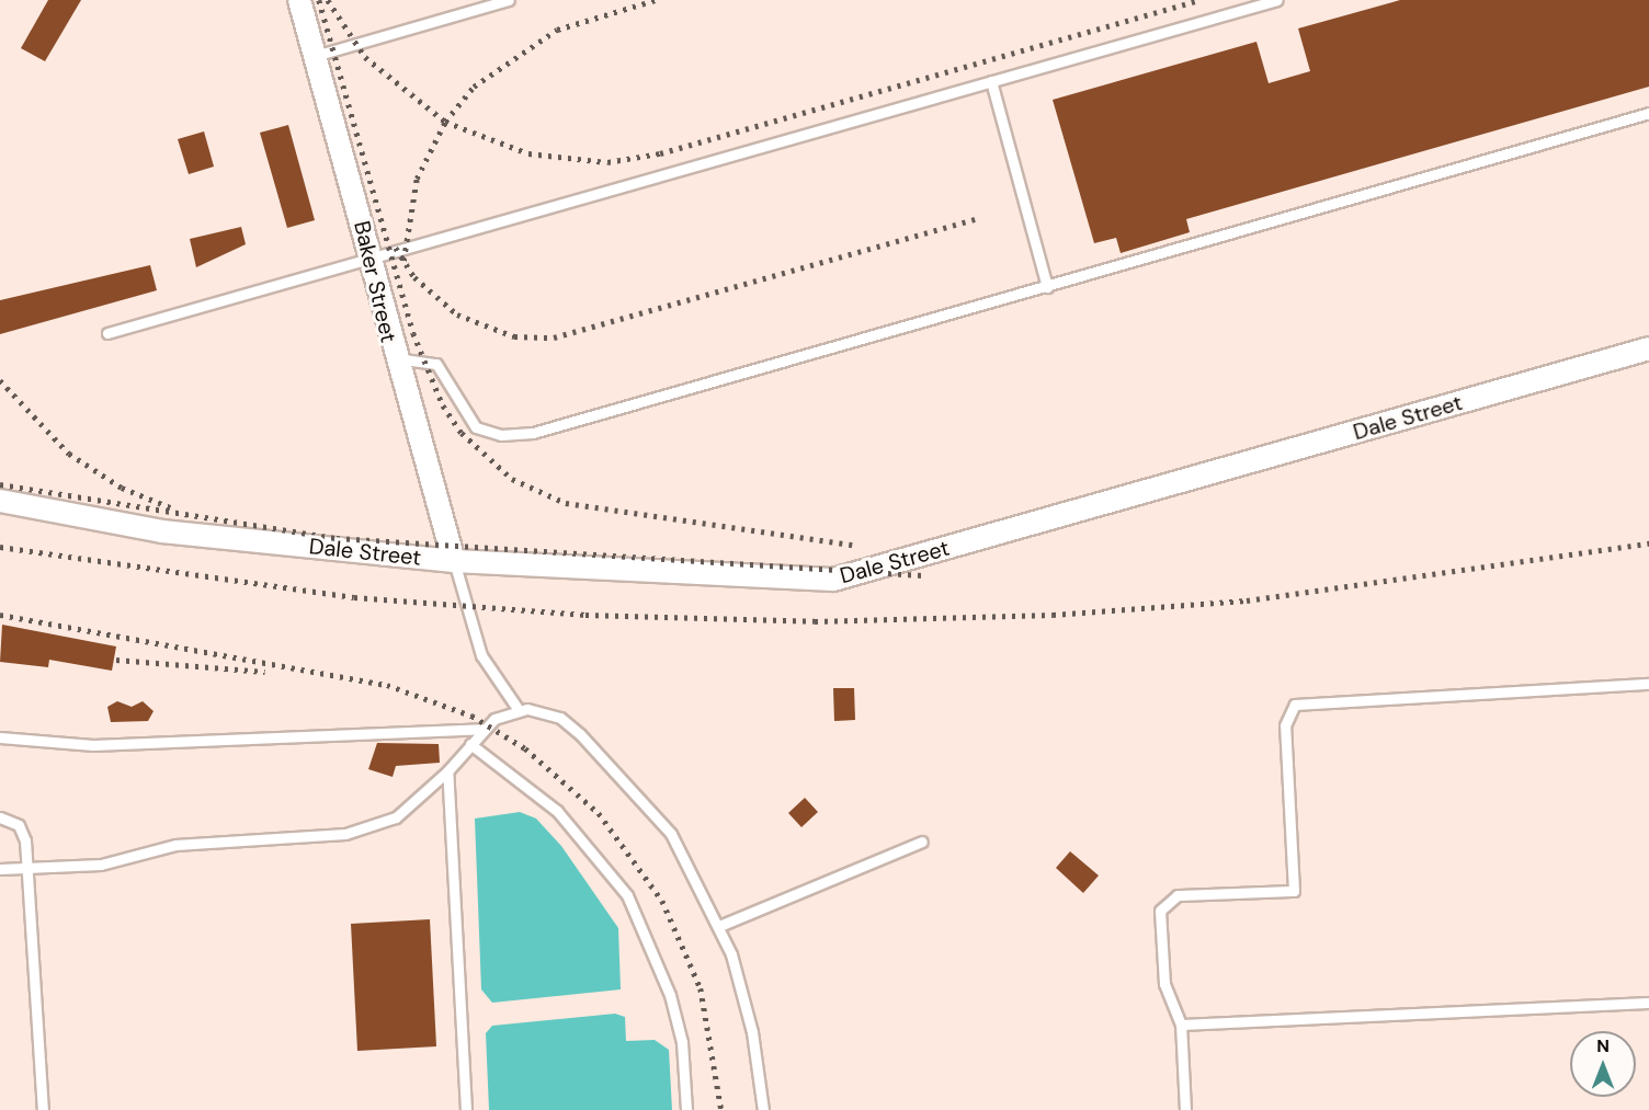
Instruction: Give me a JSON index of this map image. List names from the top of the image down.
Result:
{
  "streets": {
    "street": ["Baker Street", "Dale Street"]
  },
  "crossings": [
    ["Baker Street", "Dale Street"]
  ],
  "north": "top"
}
